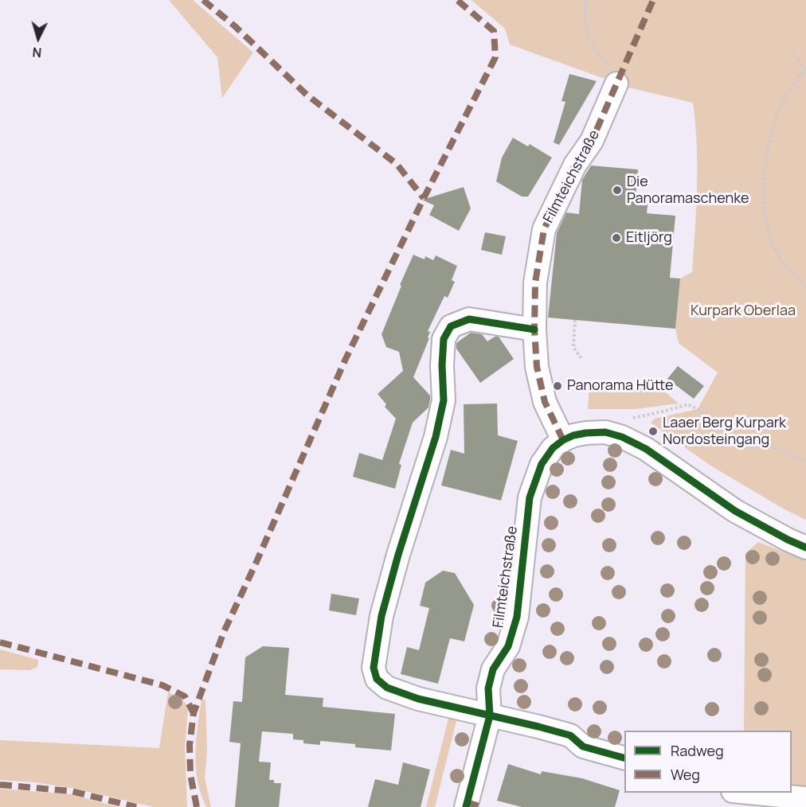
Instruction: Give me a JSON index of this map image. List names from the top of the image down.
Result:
{
  "streets": {
    "street": ["Filmteichstraße"]
  },
  "parks": ["Kurpark Oberlaa"],
  "places": [
    "Die Panoramaschenke",
    "Eitljörg",
    "Panorama Hütte",
    "Laaer Berg Kurpark Nordosteingang"
  ],
  "legend": ["Radweg", "Weg"],
  "north": "bottom"
}
